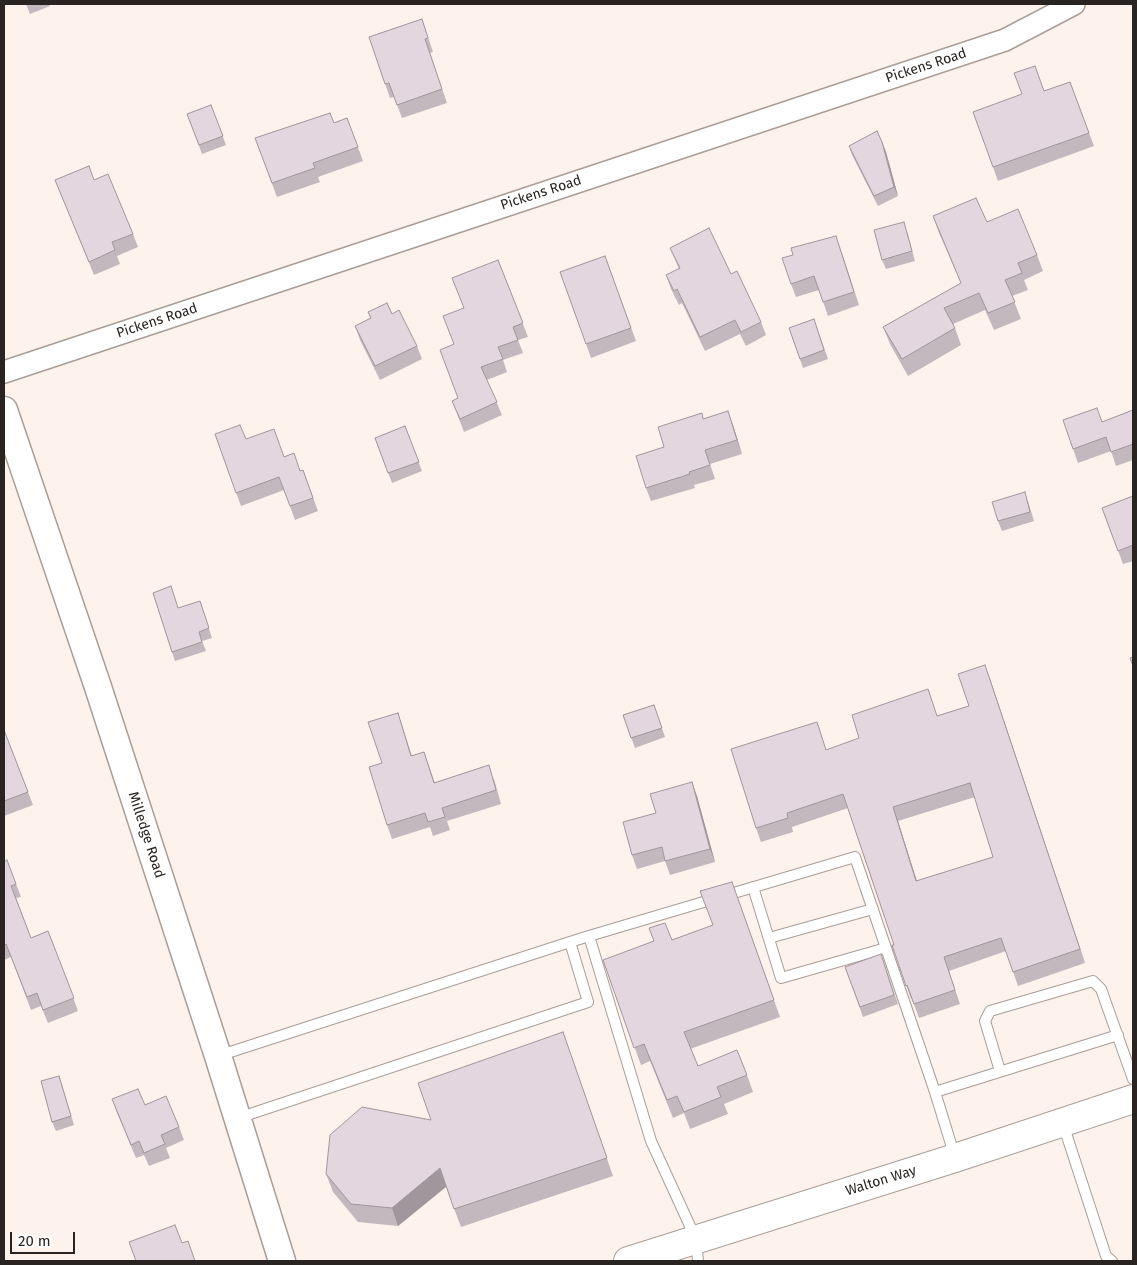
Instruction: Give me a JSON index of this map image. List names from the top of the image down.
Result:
{
  "streets": {
    "main road": ["Walton Way"],
    "street": ["Pickens Road", "Milledge Road"]
  },
  "scale_bar": "20 m"
}
